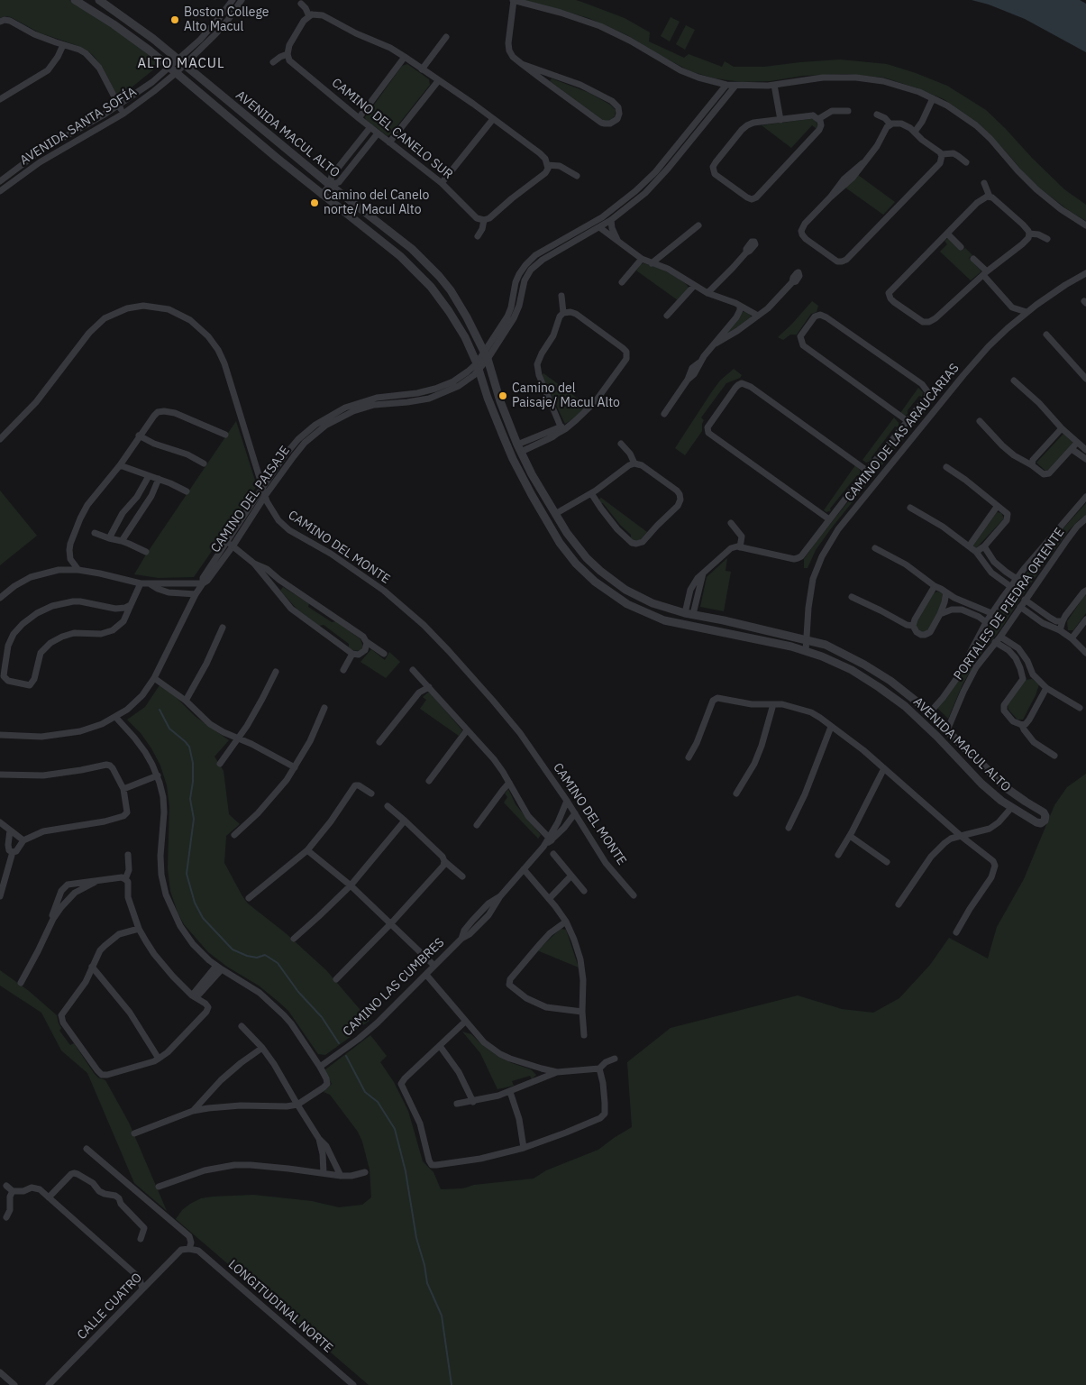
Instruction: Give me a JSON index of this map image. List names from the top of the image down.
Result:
{
  "streets": {
    "street": [
      "AVENIDA SANTA SOFÍA",
      "CAMINO DEL CANELO SUR",
      "AVENIDA MACUL ALTO",
      "CAMINO DE LAS ARAUCARIAS",
      "CAMINO DEL PAISAJE",
      "CAMINO DEL MONTE",
      "PORTALES DE PIEDRA ORIENTE",
      "CAMINO LAS CUMBRES",
      "CALLE CUATRO",
      "LONGITUDINAL NORTE"
    ]
  },
  "crossings": [
    ["AVENIDA SANTA SOFÍA", "AVENIDA MACUL ALTO"],
    ["AVENIDA MACUL ALTO", "CAMINO DE LAS ARAUCARIAS"],
    ["AVENIDA MACUL ALTO", "CAMINO DEL PAISAJE"],
    ["AVENIDA MACUL ALTO", "PORTALES DE PIEDRA ORIENTE"],
    ["CAMINO DEL PAISAJE", "CAMINO DEL MONTE"],
    ["CAMINO DEL MONTE", "CAMINO LAS CUMBRES"],
    ["CALLE CUATRO", "LONGITUDINAL NORTE"]
  ],
  "districts": ["ALTO MACUL"],
  "places": ["Boston College Alto Macul", "Camino del Canelo norte/ Macul Alto", "Camino del Paisaje/ Macul Alto"]
}
